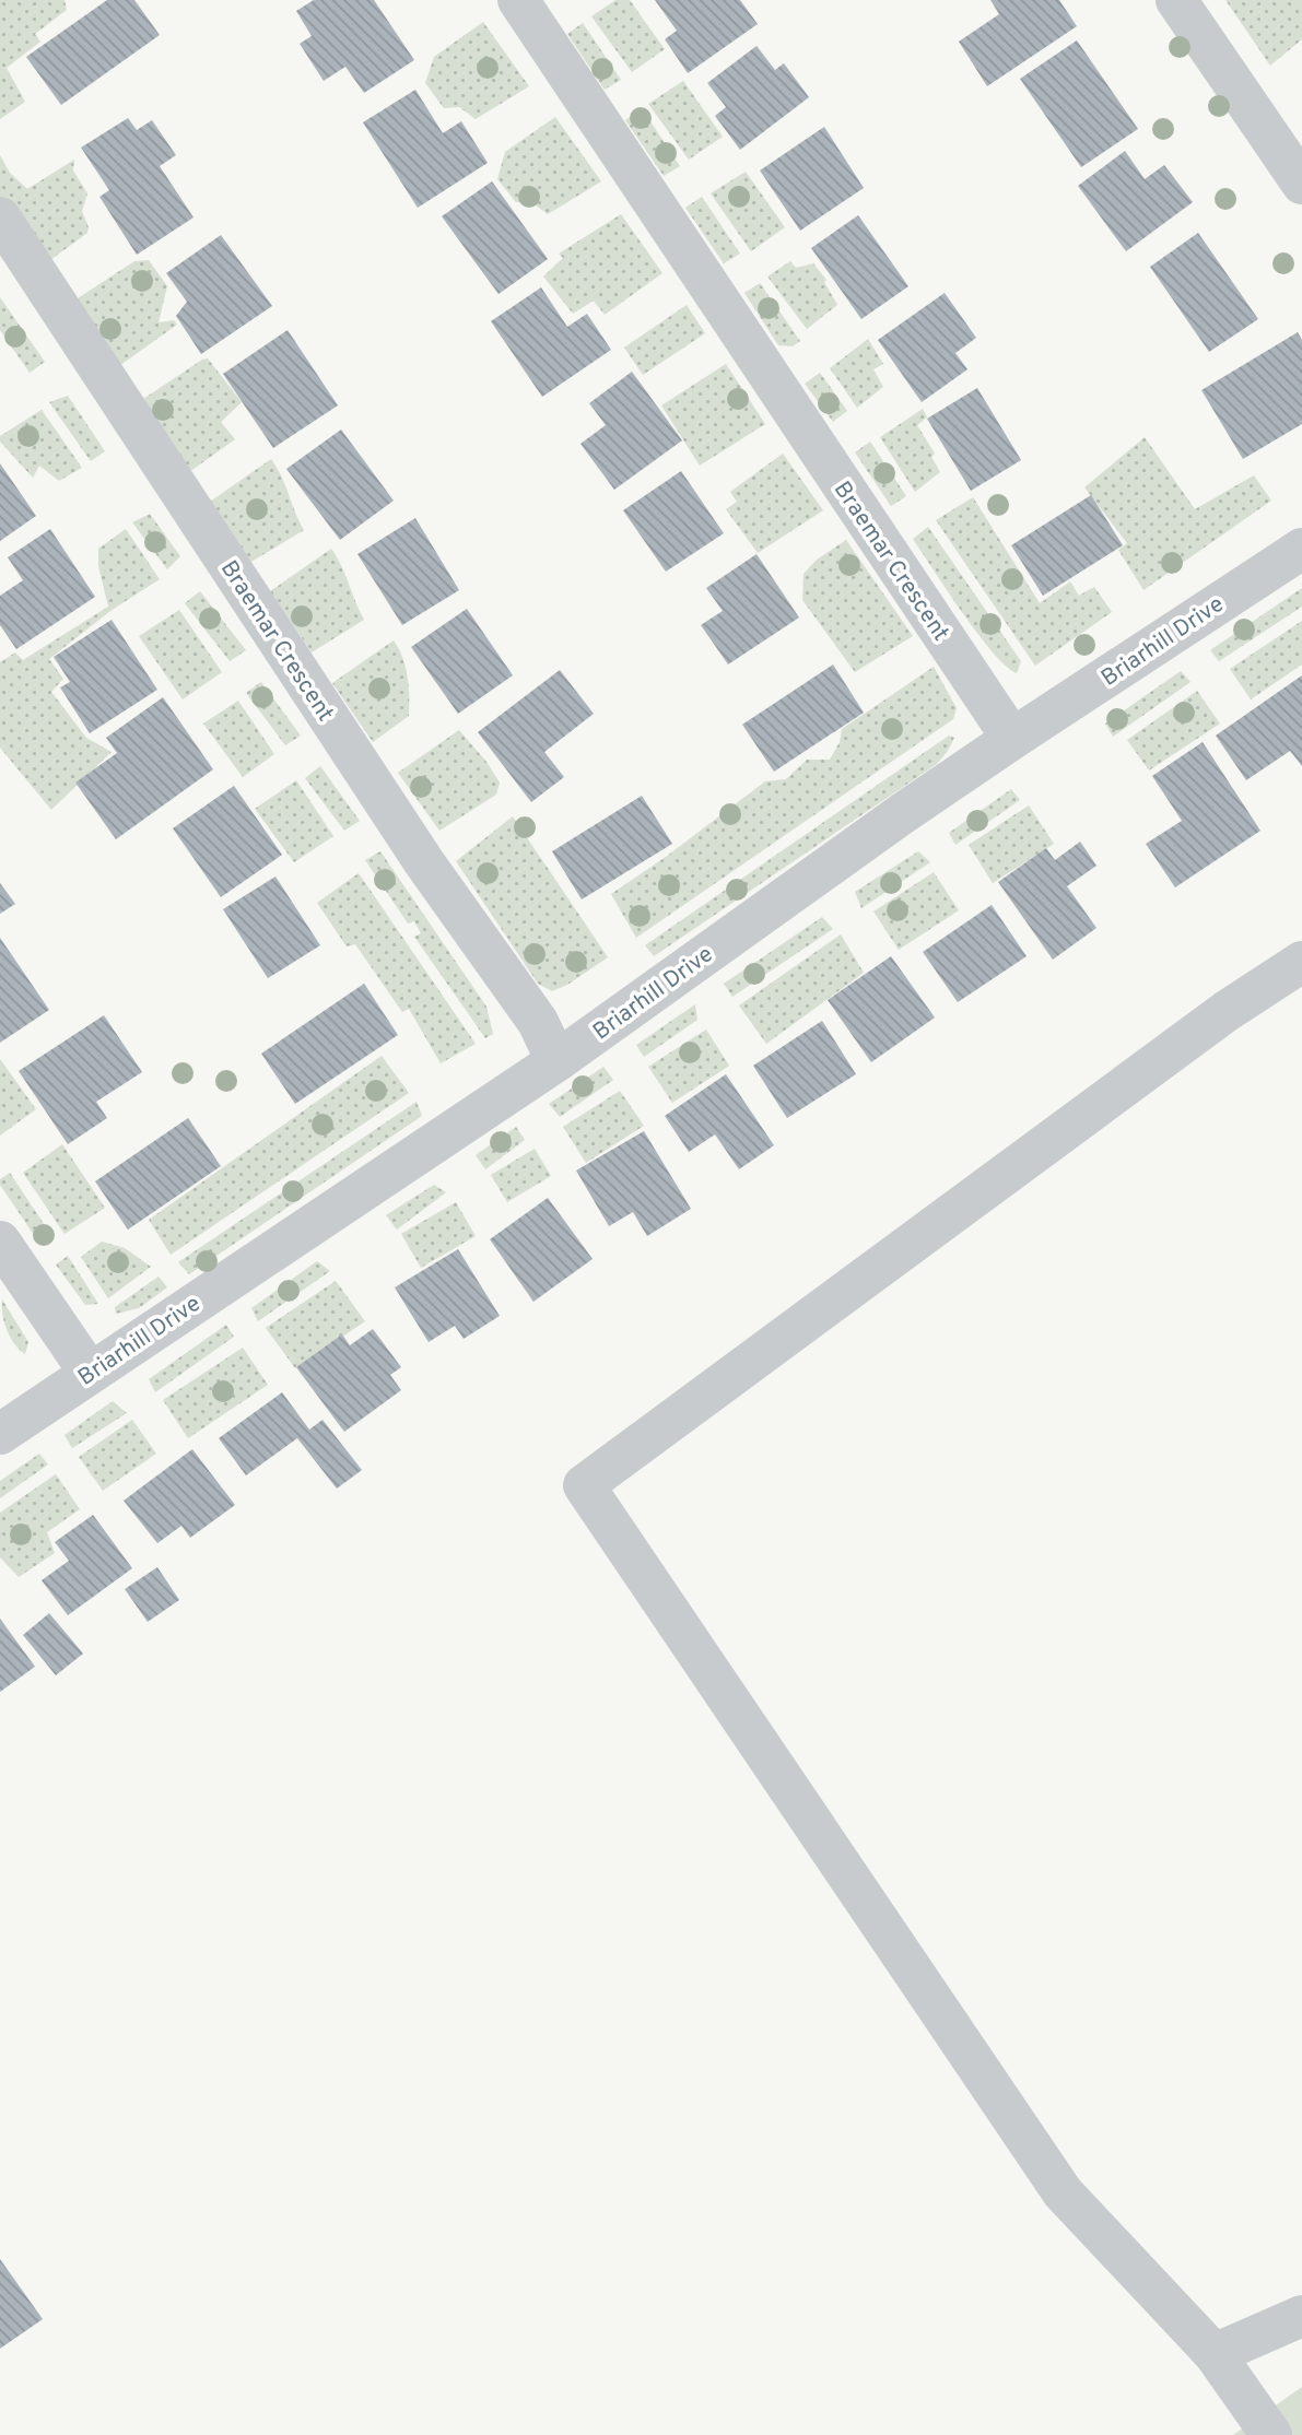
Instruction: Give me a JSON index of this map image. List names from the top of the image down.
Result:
{
  "streets": {
    "street": ["Braemar Crescent", "Briarhill Drive"]
  },
  "crossings": [
    ["Braemar Crescent", "Briarhill Drive"]
  ]
}
